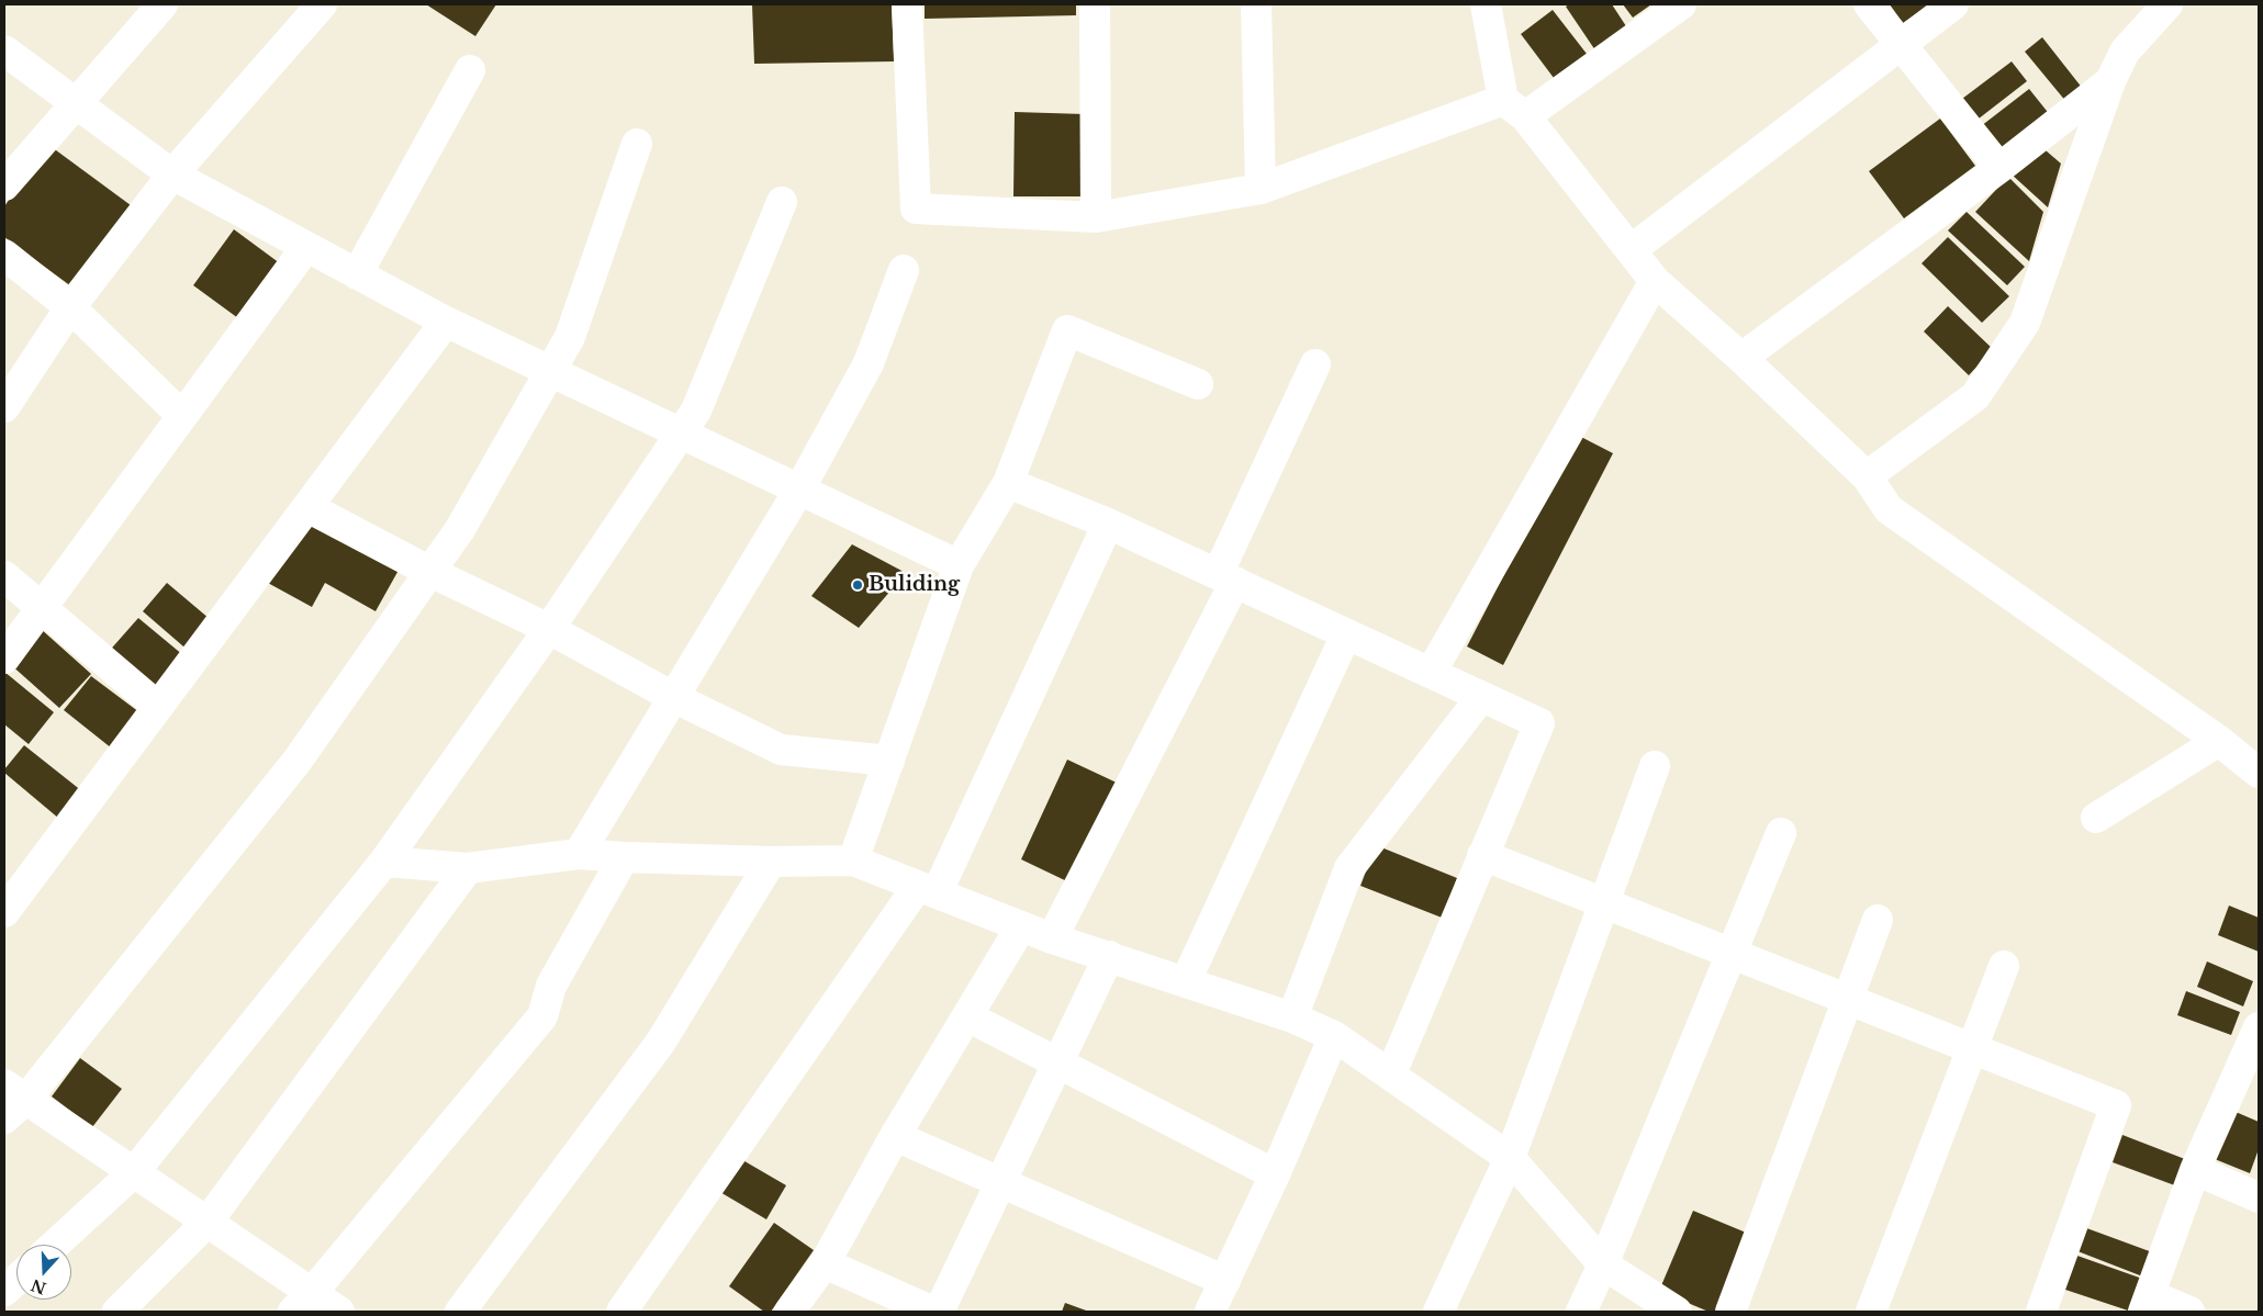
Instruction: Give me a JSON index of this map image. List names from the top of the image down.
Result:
{
  "places": ["Buliding"],
  "north": "bottom"
}
